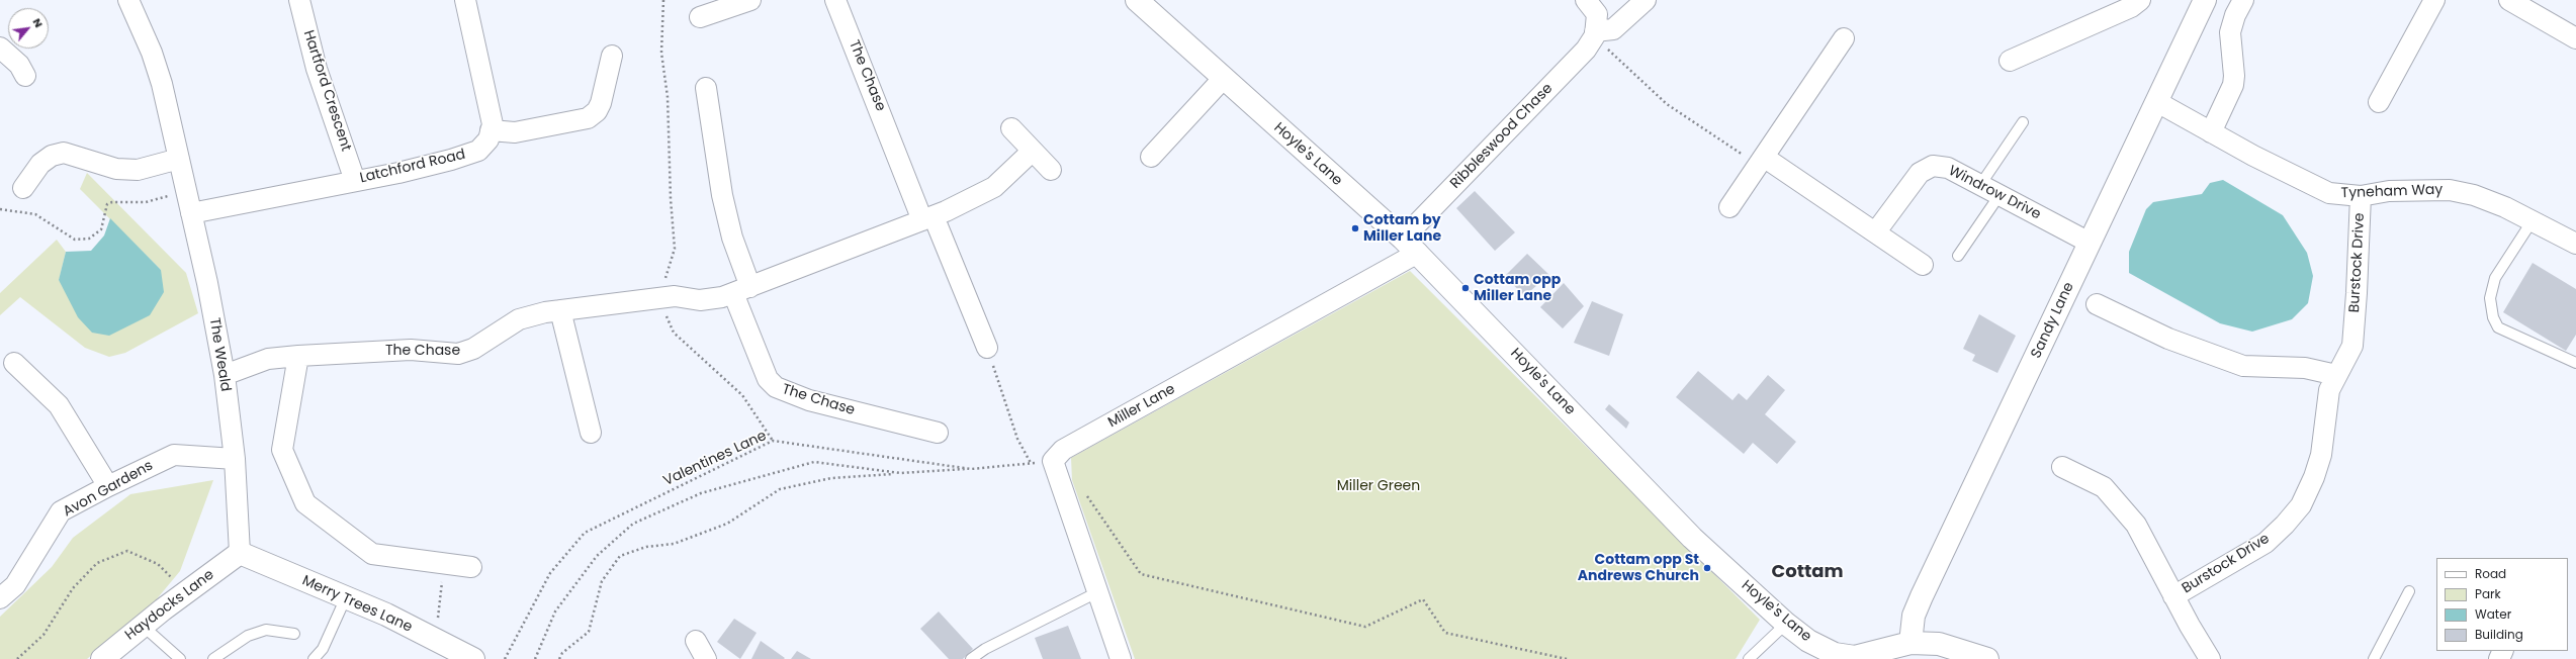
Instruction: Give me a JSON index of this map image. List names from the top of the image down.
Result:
{
  "streets": {
    "street": [
      "The Chase",
      "Hartford Crescent",
      "Ribbleswood Chase",
      "Hoyle's Lane",
      "Latchford Road",
      "Tyneham Way",
      "Windrow Drive",
      "Burstock Drive",
      "Sandy Lane",
      "The Weald",
      "Miller Lane",
      "Avon Gardens",
      "Merry Trees Lane",
      "Haydocks Lane"
    ],
    "path": ["Valentines Lane"]
  },
  "crossings": [
    ["The Chase", "The Weald"],
    ["Hartford Crescent", "Latchford Road"],
    ["Ribbleswood Chase", "Hoyle's Lane"],
    ["Ribbleswood Chase", "Miller Lane"],
    ["Hoyle's Lane", "Sandy Lane"],
    ["Hoyle's Lane", "Miller Lane"],
    ["Latchford Road", "The Weald"],
    ["Tyneham Way", "Burstock Drive"],
    ["Tyneham Way", "Sandy Lane"],
    ["Windrow Drive", "Sandy Lane"],
    ["The Weald", "Avon Gardens"],
    ["The Weald", "Merry Trees Lane"],
    ["The Weald", "Haydocks Lane"],
    ["Miller Lane", "Valentines Lane"],
    ["Merry Trees Lane", "Haydocks Lane"]
  ],
  "districts": ["Cottam"],
  "parks": ["Miller Green"],
  "places": ["Cottam by Miller Lane", "Cottam opp Miller Lane", "Cottam opp St Andrews Church"],
  "legend": [
    "Road",
    "Park",
    "Water",
    "Building"
  ],
  "north": "top right"
}
